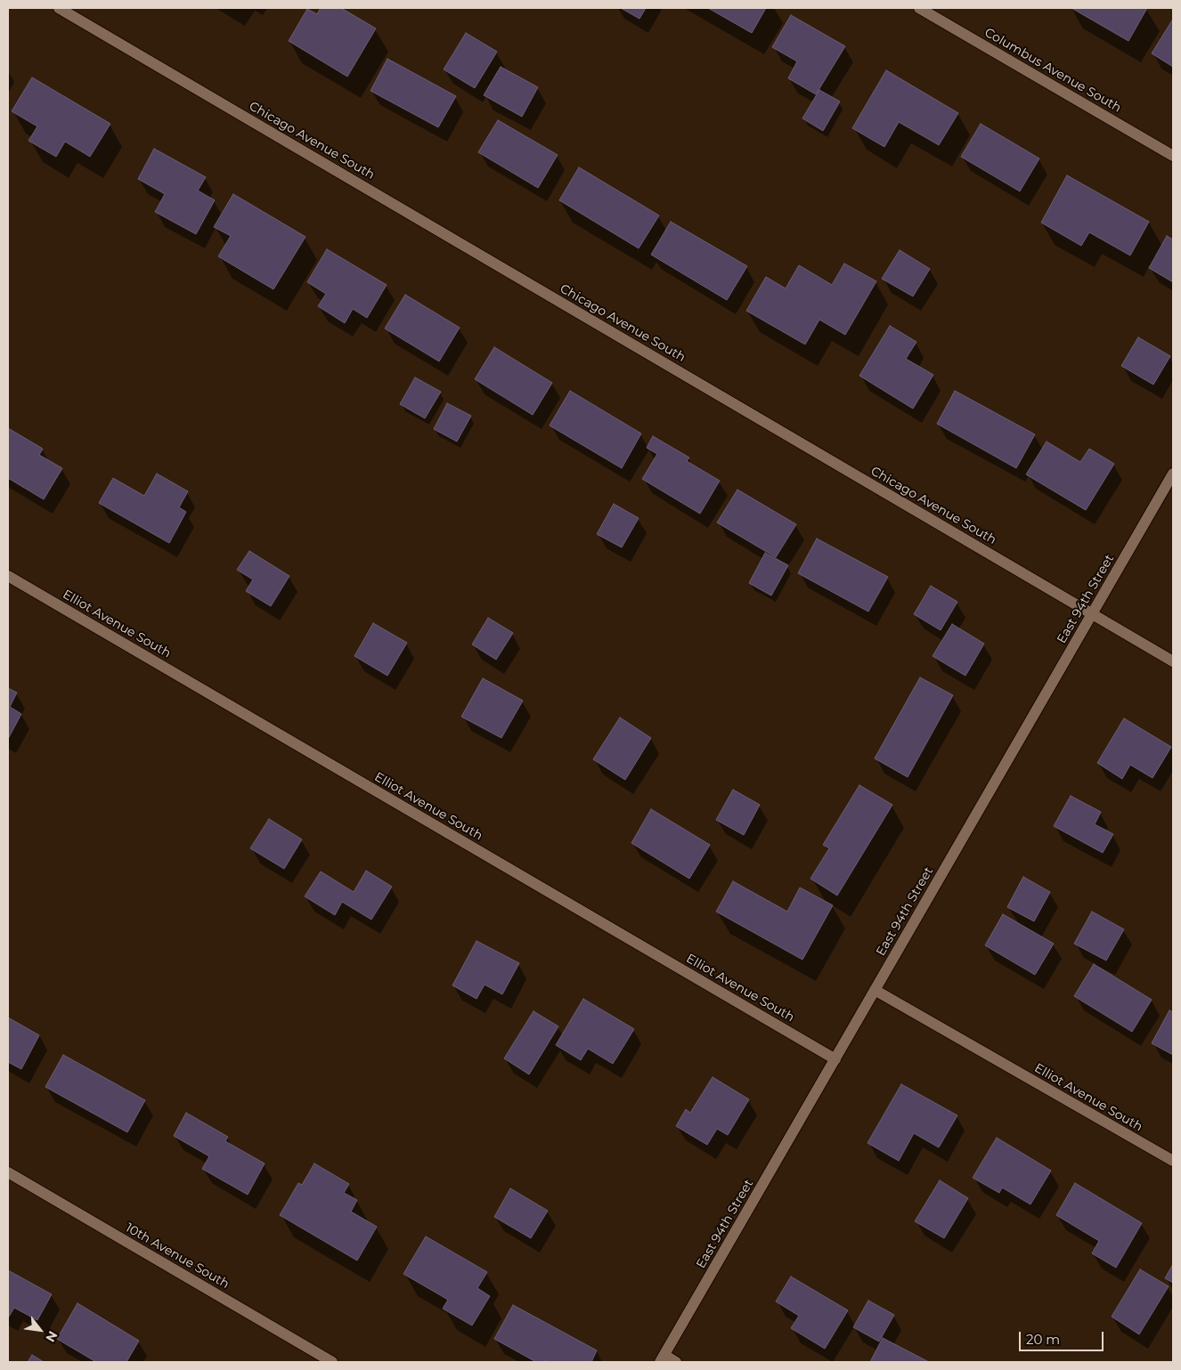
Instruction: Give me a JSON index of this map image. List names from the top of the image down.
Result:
{
  "streets": {
    "street": [
      "Columbus Avenue South",
      "Chicago Avenue South",
      "East 94th Street",
      "Elliot Avenue South",
      "10th Avenue South"
    ]
  },
  "crossings": [
    ["Chicago Avenue South", "East 94th Street"],
    ["East 94th Street", "Elliot Avenue South"]
  ],
  "scale_bar": "20 m",
  "north": "bottom right"
}
